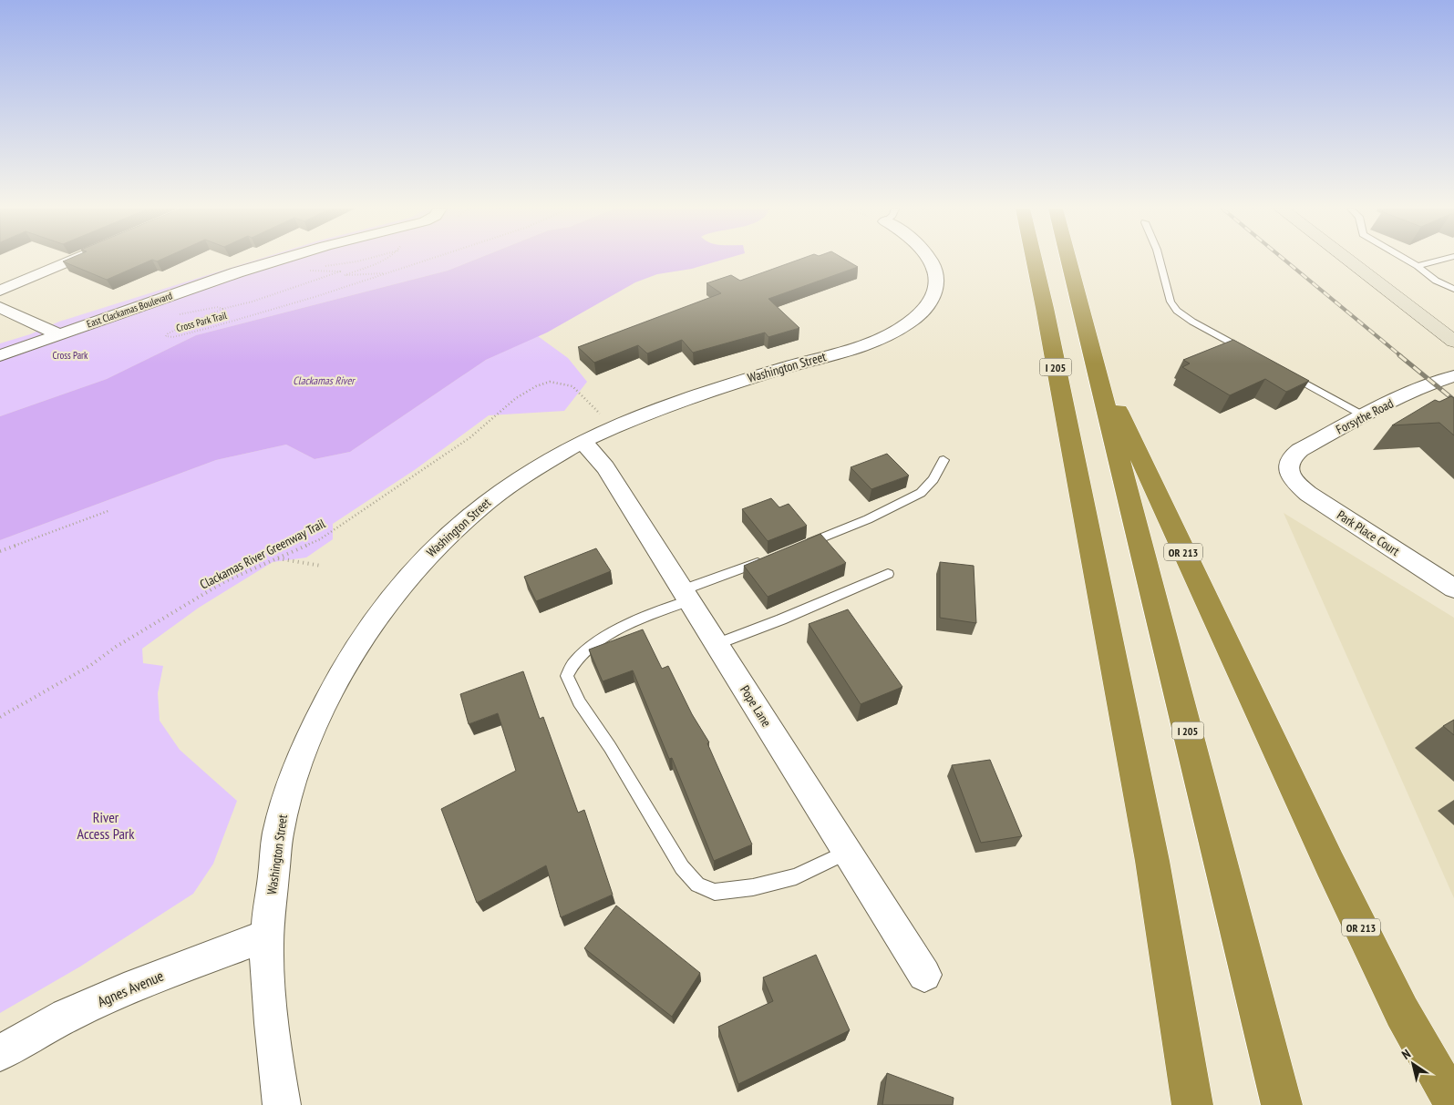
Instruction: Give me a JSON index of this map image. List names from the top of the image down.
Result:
{
  "streets": {
    "highway": ["I 205", "OR 213"],
    "street": [
      "East Clackamas Boulevard",
      "Washington Street",
      "Forsythe Road",
      "Park Place Court",
      "Pope Lane",
      "Agnes Avenue"
    ],
    "path": ["Cross Park Trail", "Clackamas River Greenway Trail"]
  },
  "crossings": [
    ["Washington Street", "Clackamas River Greenway Trail"],
    ["Washington Street", "Pope Lane"],
    ["Washington Street", "Agnes Avenue"],
    ["I 205", "OR 213"],
    ["Forsythe Road", "Park Place Court"]
  ],
  "water": ["Clackamas River"],
  "parks": ["Cross Park", "River Access Park"],
  "north": "top left"
}
